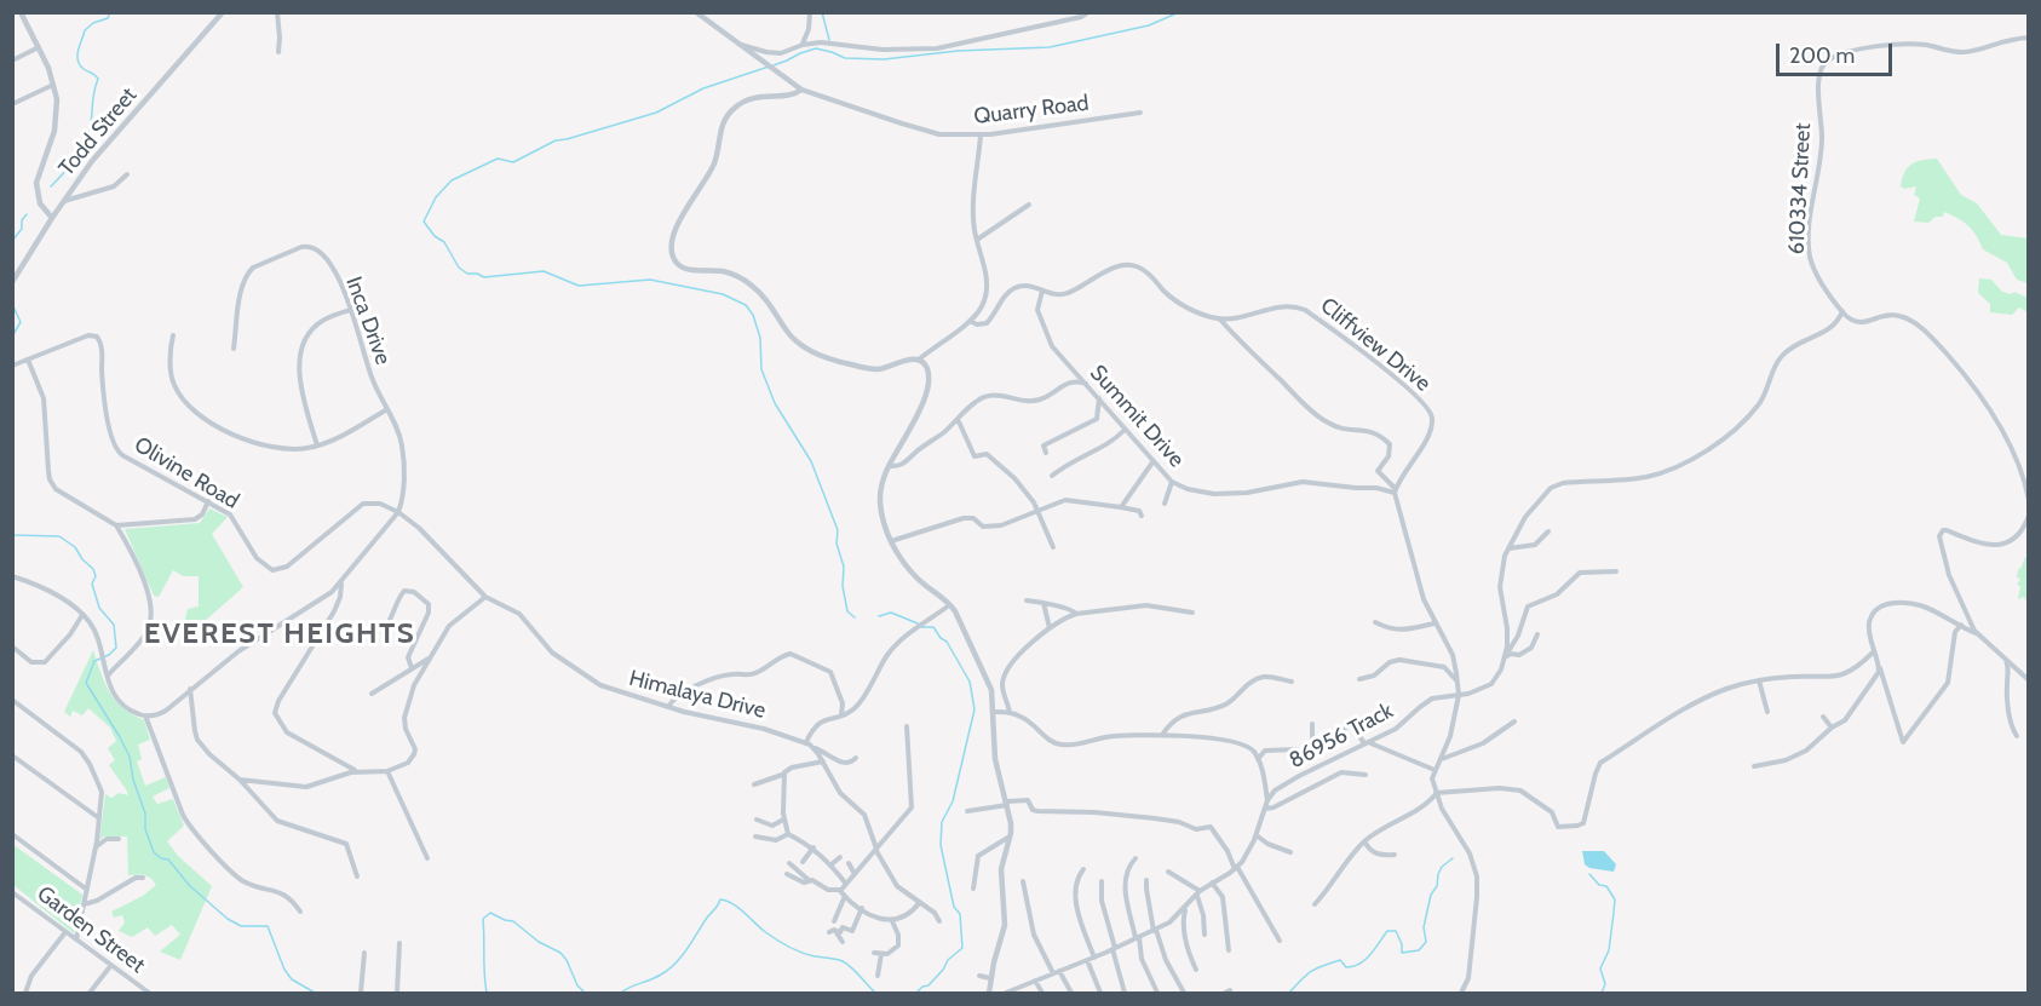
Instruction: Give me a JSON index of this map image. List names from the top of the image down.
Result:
{
  "streets": {
    "street": [
      "Quarry Road",
      "Todd Street",
      "610334 Street",
      "Inca Drive",
      "Cliffview Drive",
      "Summit Drive",
      "Olivine Road",
      "Himalaya Drive",
      "86956 Track",
      "Garden Street"
    ]
  },
  "crossings": [
    ["Inca Drive", "Olivine Road"],
    ["Inca Drive", "Himalaya Drive"],
    ["Cliffview Drive", "Summit Drive"],
    ["Olivine Road", "Himalaya Drive"]
  ],
  "districts": ["EVEREST HEIGHTS"],
  "scale_bar": "200 m"
}
